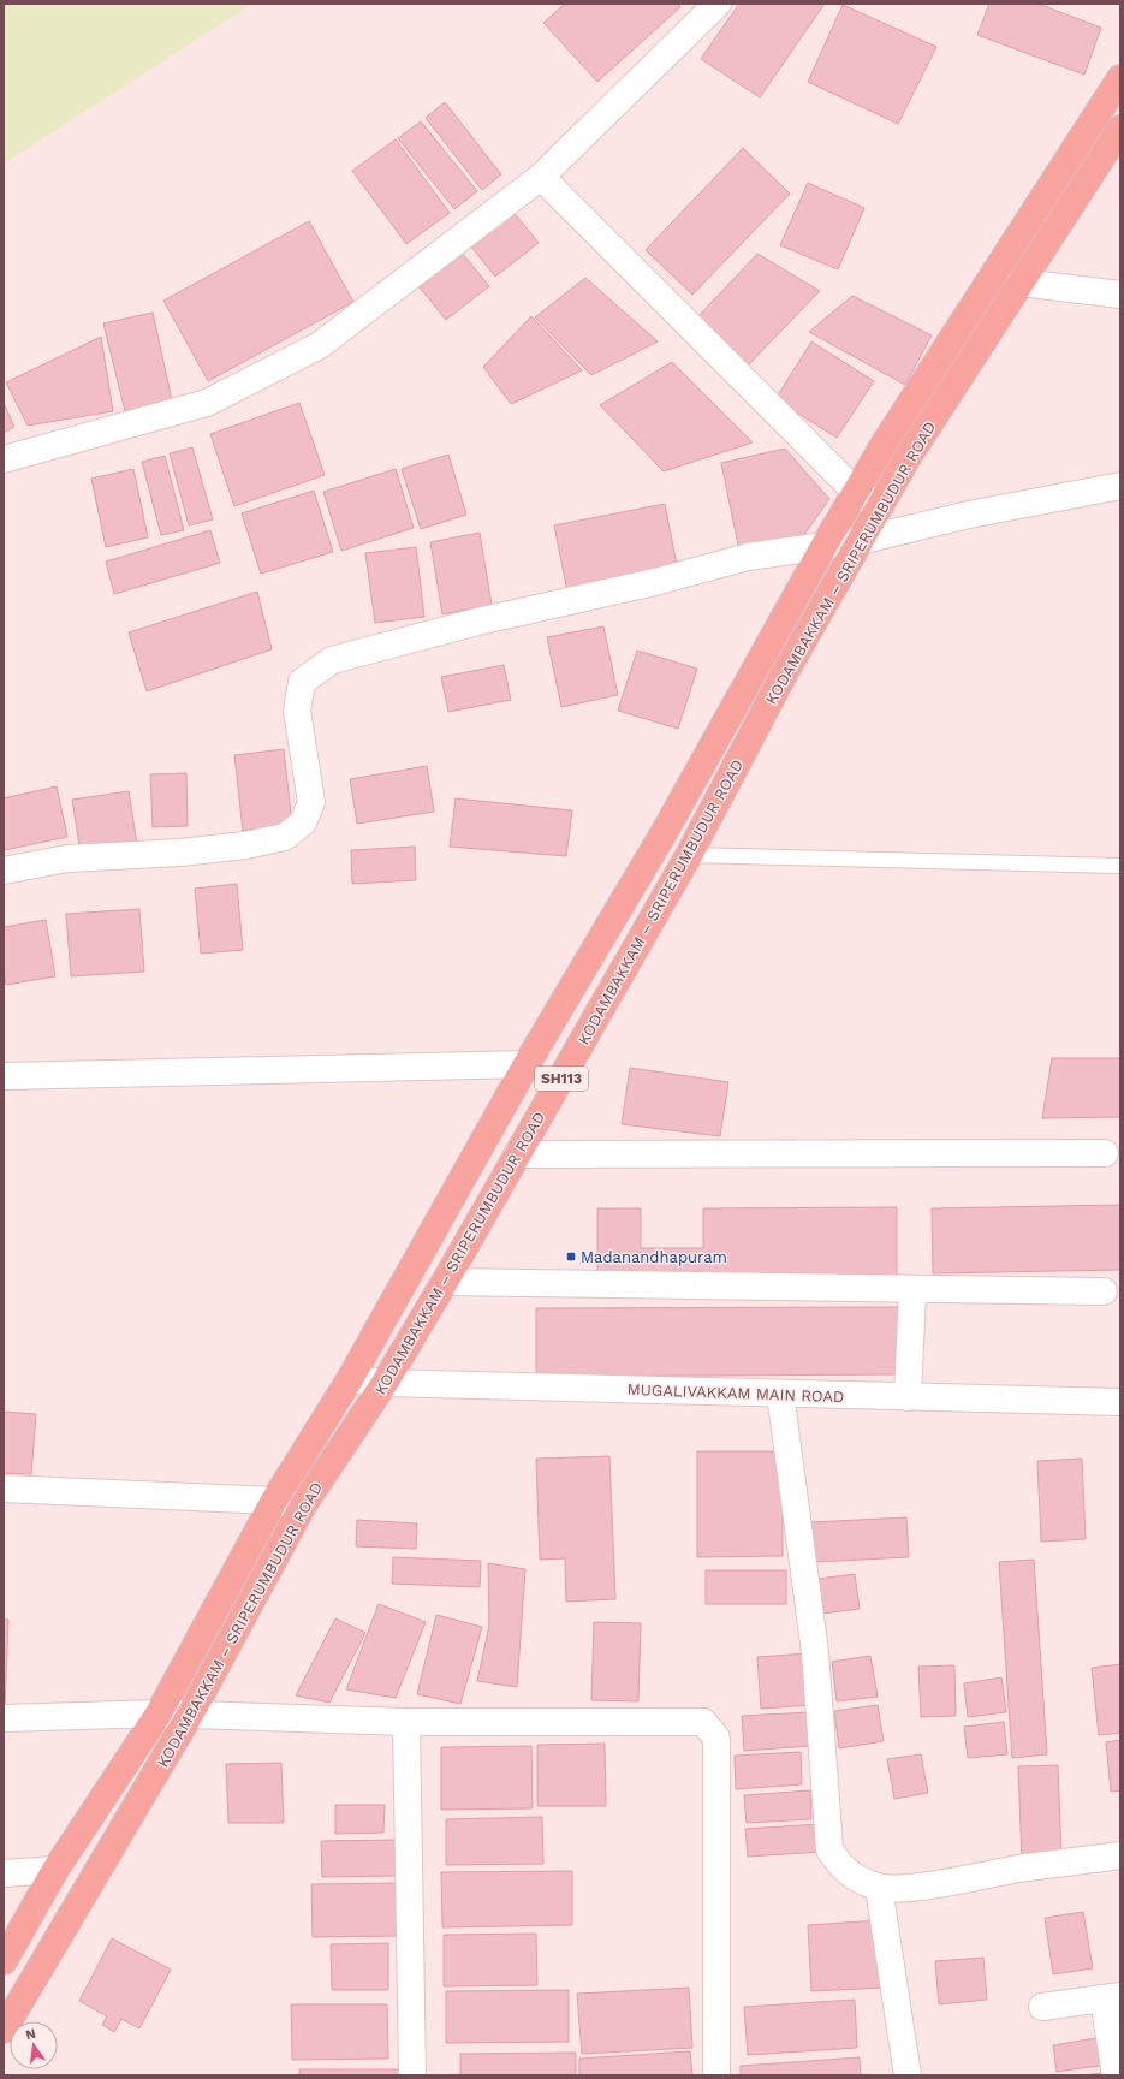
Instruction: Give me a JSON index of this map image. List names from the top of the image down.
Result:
{
  "streets": {
    "main road": ["KODAMBAKKAM – SRIPERUMBUDUR ROAD", "SH113"],
    "street": ["MUGALIVAKKAM MAIN ROAD"]
  },
  "crossings": [
    ["KODAMBAKKAM – SRIPERUMBUDUR ROAD", "MUGALIVAKKAM MAIN ROAD"]
  ],
  "places": {
    "transit": ["Madanandhapuram"]
  },
  "north": "top"
}
